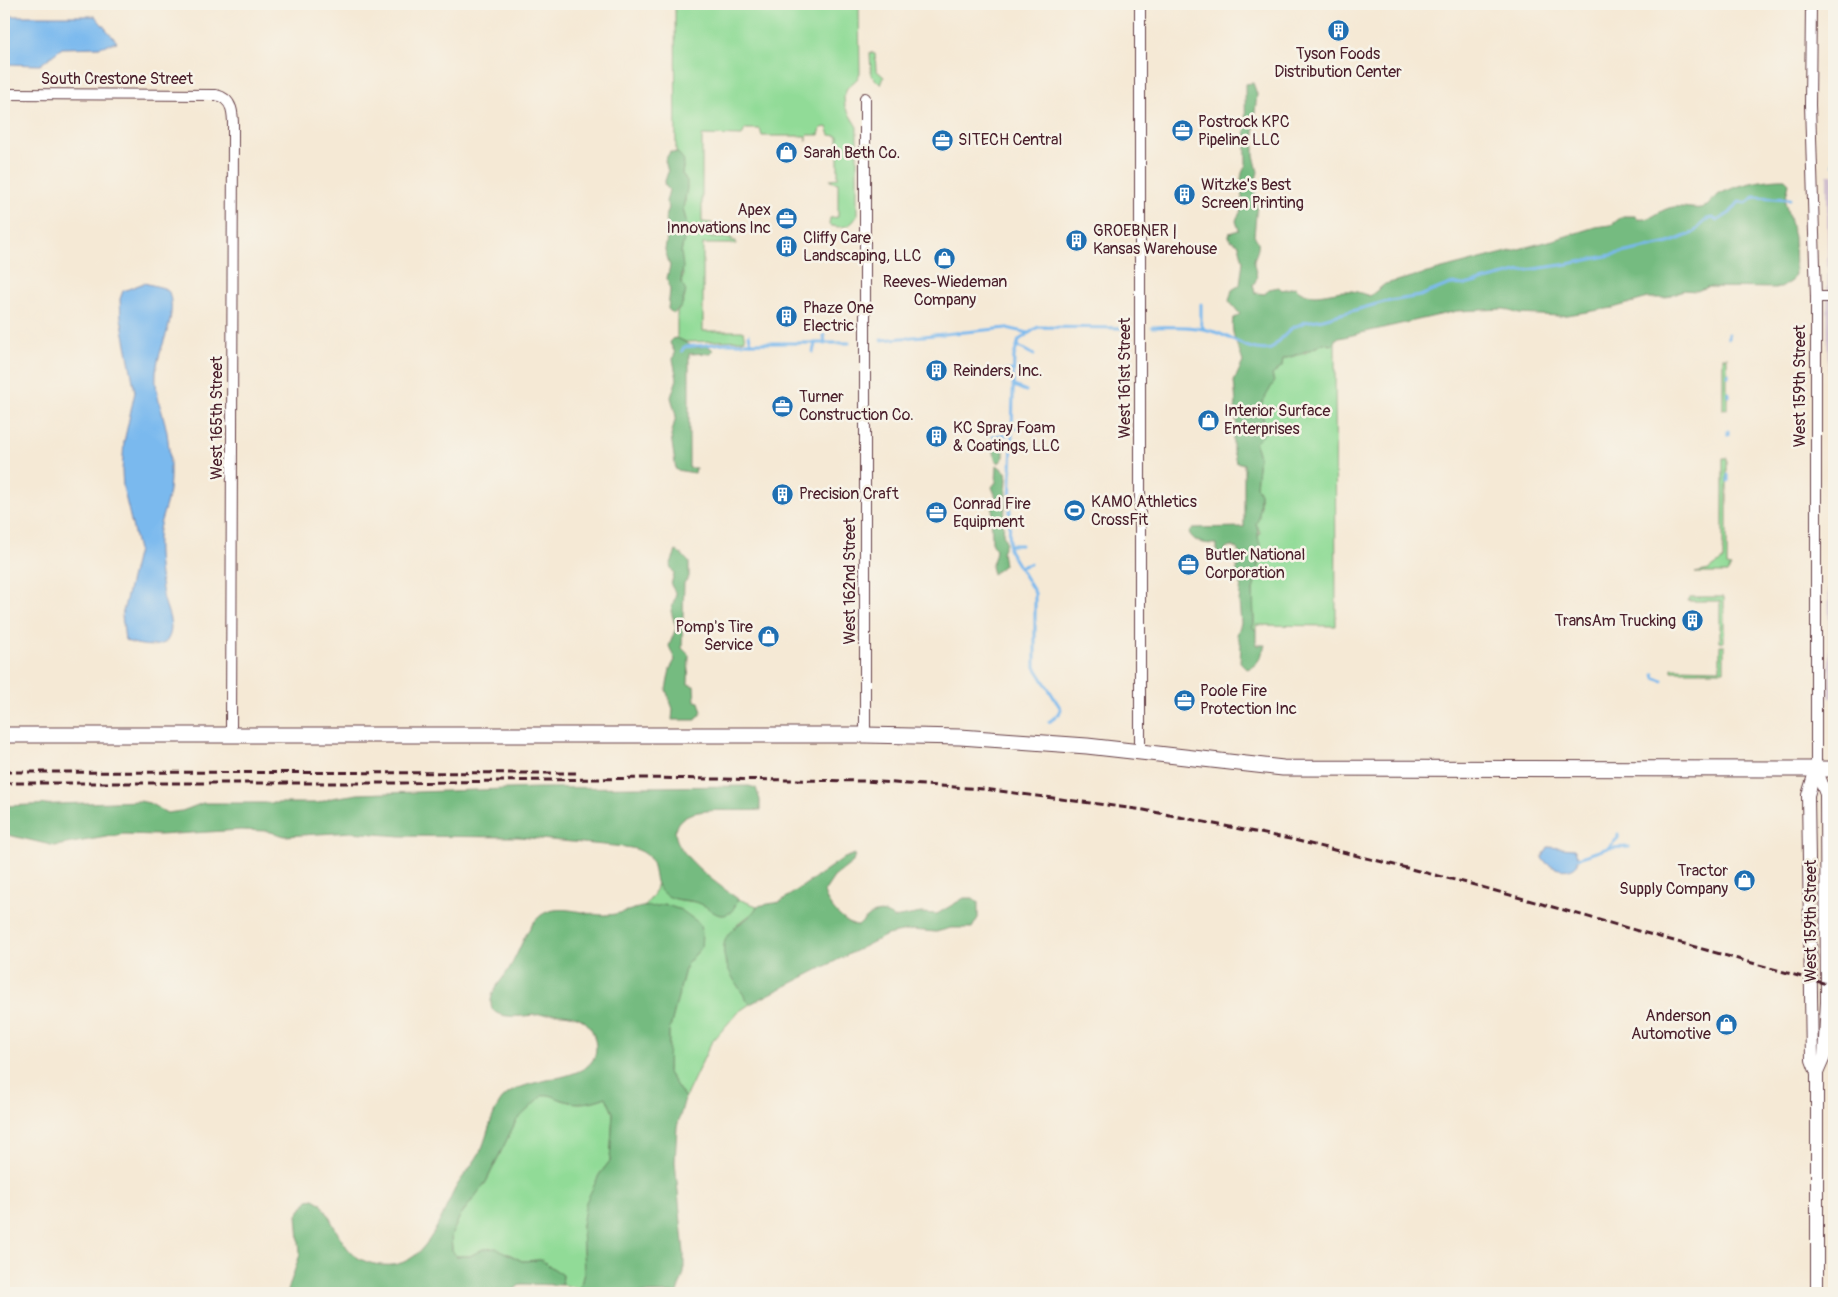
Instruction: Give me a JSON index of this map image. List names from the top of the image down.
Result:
{
  "streets": {
    "main road": ["West 159th Street"],
    "street": [
      "South Crestone Street",
      "West 161st Street",
      "West 165th Street",
      "West 162nd Street"
    ]
  },
  "crossings": [
    ["South Crestone Street", "West 165th Street"]
  ],
  "places": {
    "building": [
      "Tyson Foods Distribution Center",
      "Witzke's Best Screen Printing",
      "GROEBNER | Kansas Warehouse",
      "Cliffy Care Landscaping, LLC",
      "Phaze One Electric",
      "Reinders, Inc.",
      "KC Spray Foam & Coatings, LLC",
      "Precision Craft",
      "TransAm Trucking"
    ],
    "office": [
      "Postrock KPC Pipeline LLC",
      "SITECH Central",
      "Apex Innovations Inc",
      "Turner Construction Co.",
      "Conrad Fire Equipment",
      "Butler National Corporation",
      "Poole Fire Protection Inc"
    ],
    "shop": [
      "Sarah Beth Co.",
      "Reeves-Wiedeman Company",
      "Interior Surface Enterprises",
      "Pomp's Tire Service",
      "Tractor Supply Company",
      "Anderson Automotive"
    ],
    "sports": ["KAMO Athletics CrossFit"]
  }
}
